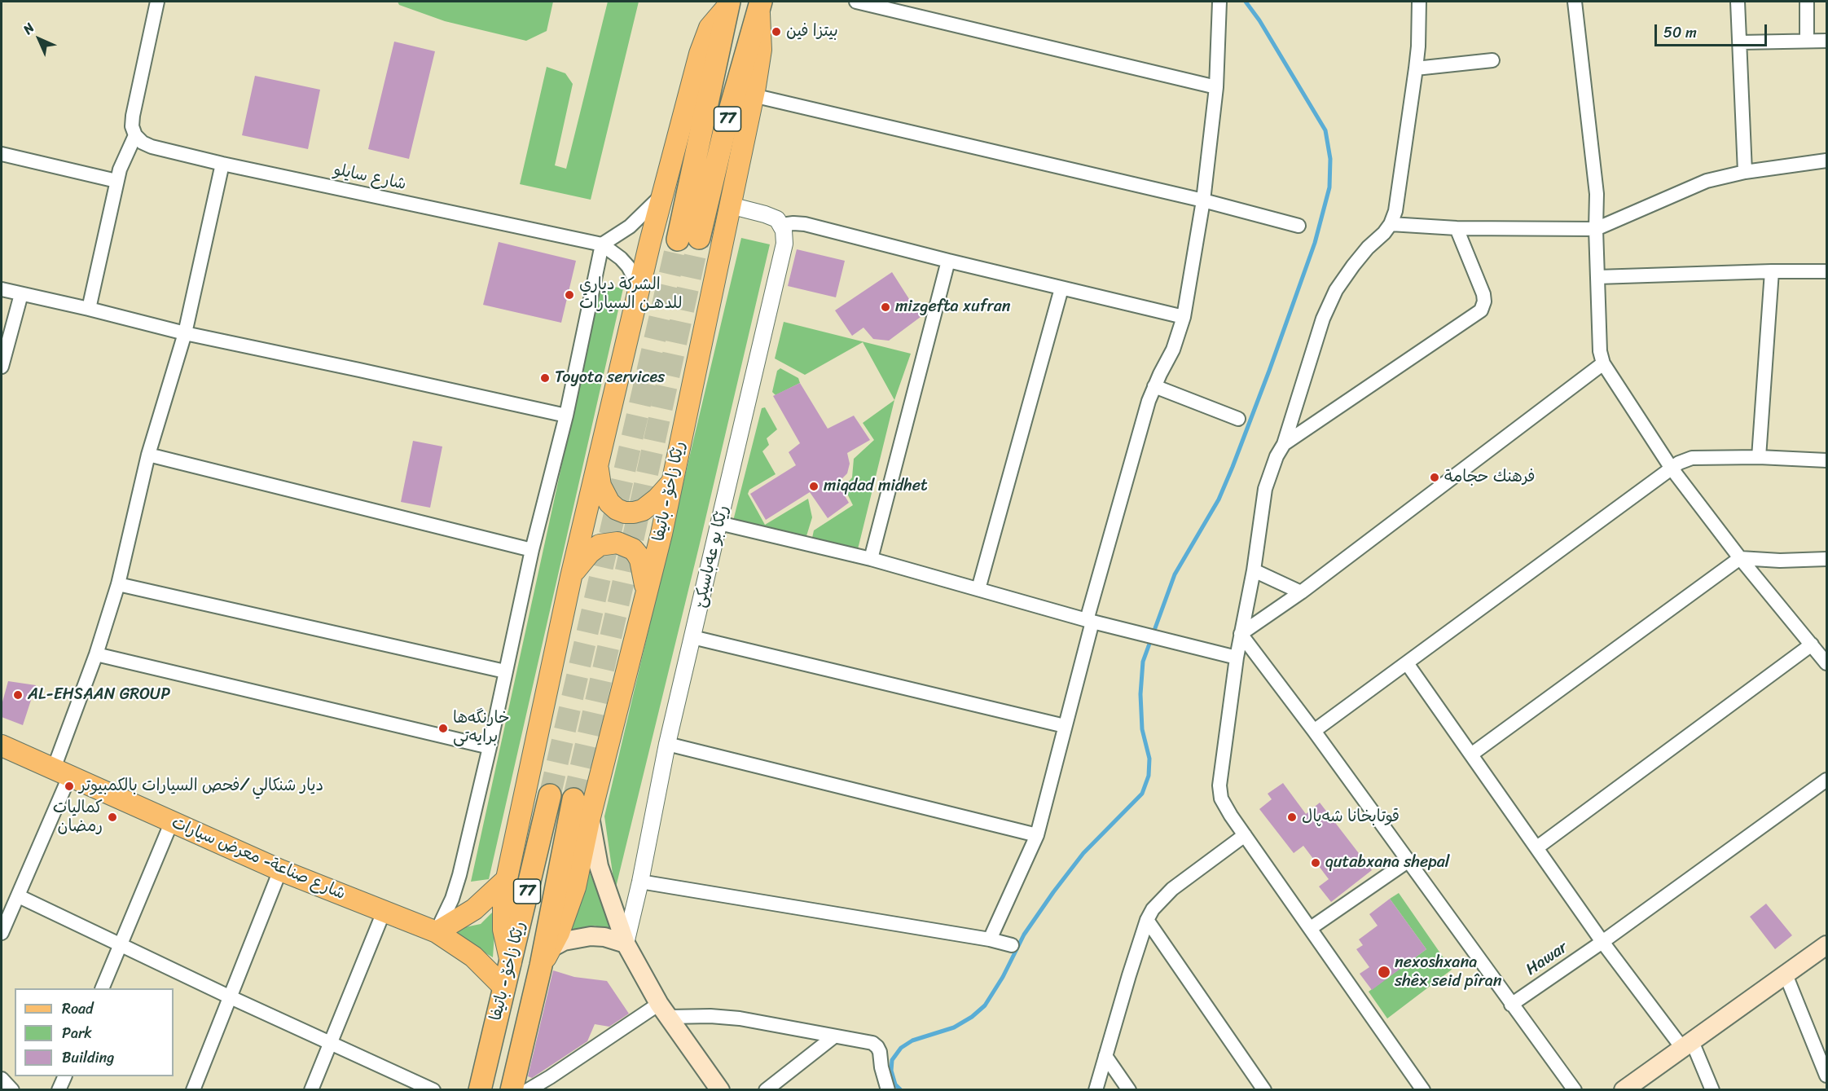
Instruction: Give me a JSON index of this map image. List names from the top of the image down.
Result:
{
  "streets": {
    "highway": ["77", "رێکا زاخۆ - باتیفا"],
    "main road": ["شارع صناعة- معرض سيارات"],
    "street": ["شارع سايلو", "رێكا بو عه‌باسيكێ", "Hawar"]
  },
  "crossings": [
    ["رێکا زاخۆ - باتیفا", "شارع صناعة- معرض سيارات"]
  ],
  "places": [
    "بيتزا فين",
    "الشركة دياري للدهـن السيارات",
    "mizgefta xufran",
    "Toyota services",
    "فرهنك حجامة",
    "miqdad midhet",
    "AL-EHSAAN GROUP",
    "خارنگه‌ها برايه‌تى",
    "ديار شنكالي /فحص السيارات بالكمبيوتر",
    "كماليات رمضان",
    "قوتابخانا شەپال",
    "qutabxana shepal",
    "nexoshxana shêx seid pîran"
  ],
  "legend": ["Road", "Park", "Building"],
  "scale_bar": "50 m",
  "north": "top left"
}
